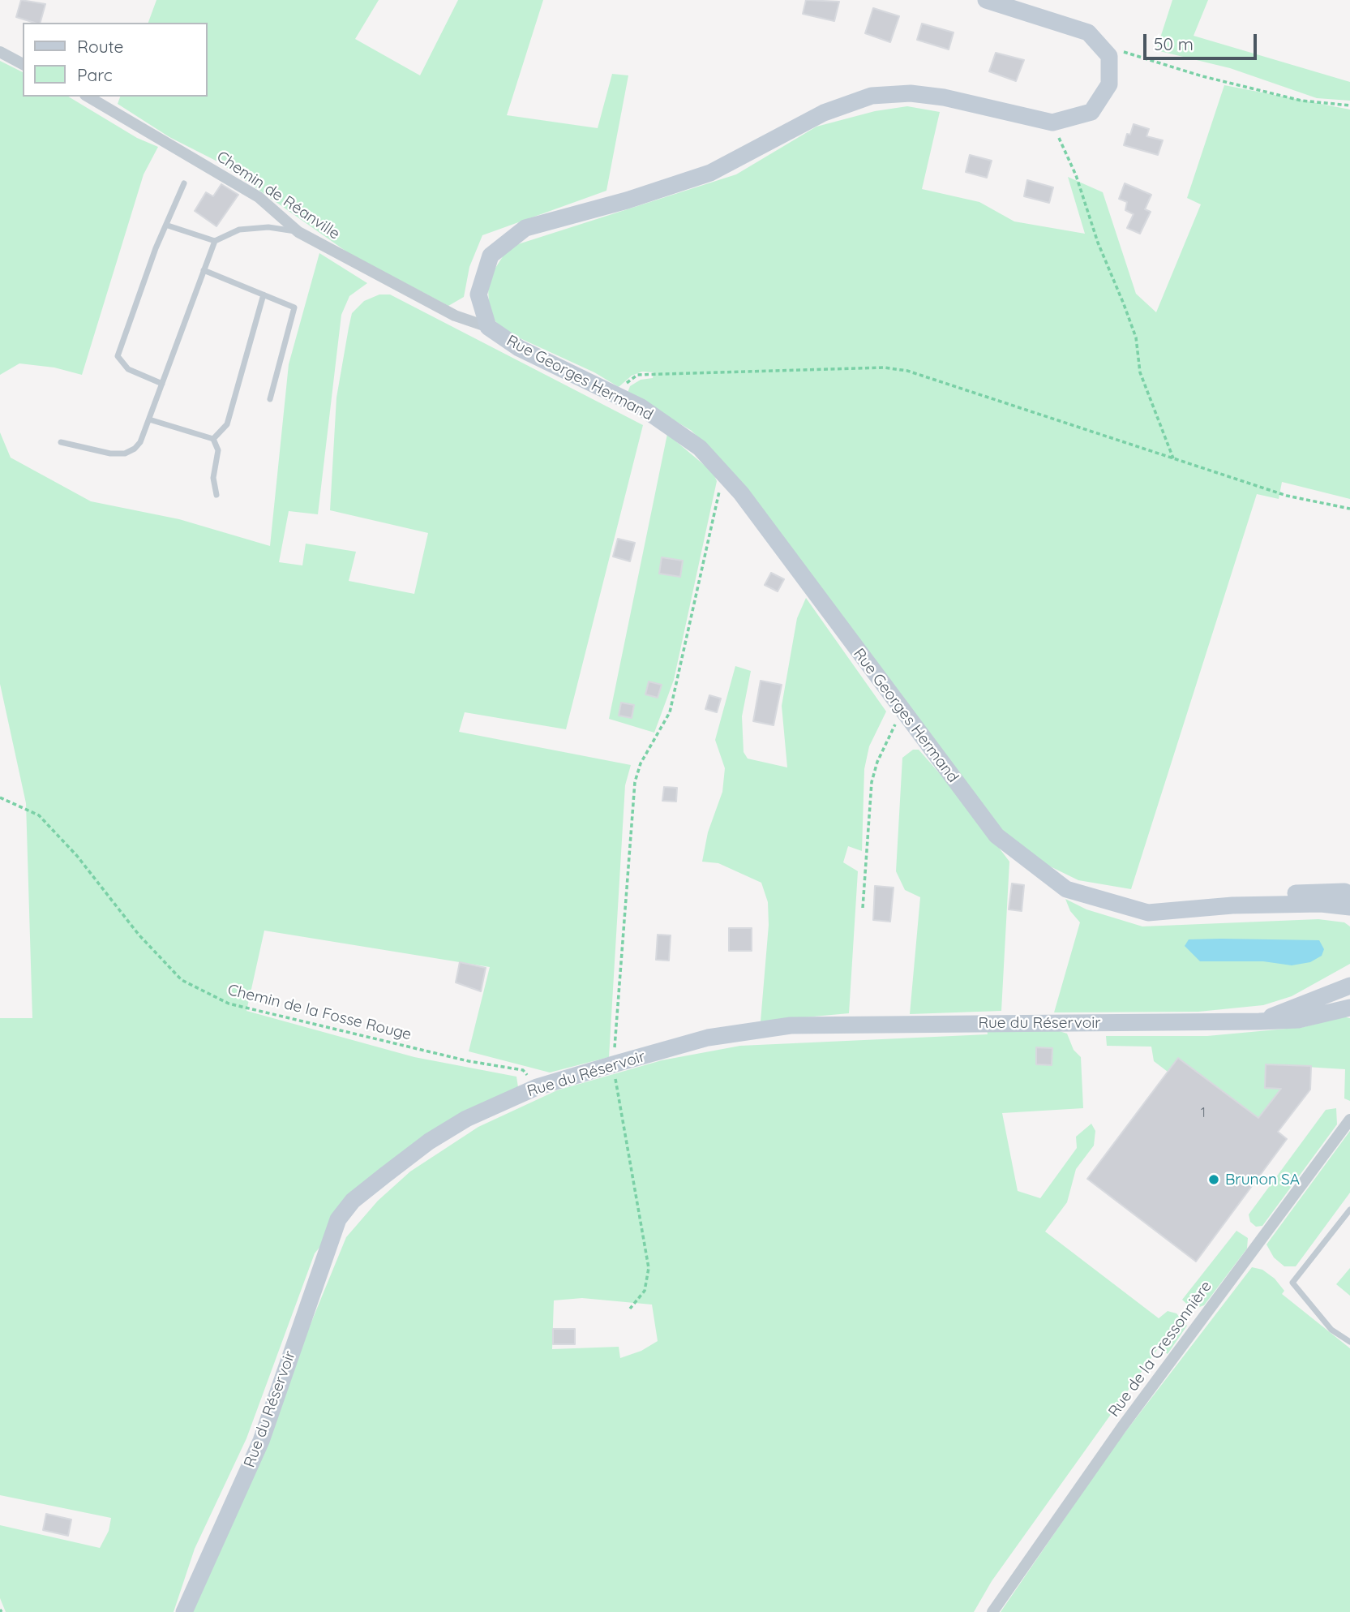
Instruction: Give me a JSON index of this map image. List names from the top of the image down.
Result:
{
  "streets": {
    "street": [
      "Chemin de Réanville",
      "Rue Georges Hermand",
      "Rue du Réservoir",
      "Rue de la Cressonnière"
    ],
    "path": ["Chemin de la Fosse Rouge"]
  },
  "crossings": [
    ["Chemin de Réanville", "Rue Georges Hermand"],
    ["Chemin de la Fosse Rouge", "Rue du Réservoir"]
  ],
  "places": ["Brunon SA"],
  "house_numbers": ["1"],
  "legend": ["Route", "Parc"],
  "scale_bar": "50 m"
}
